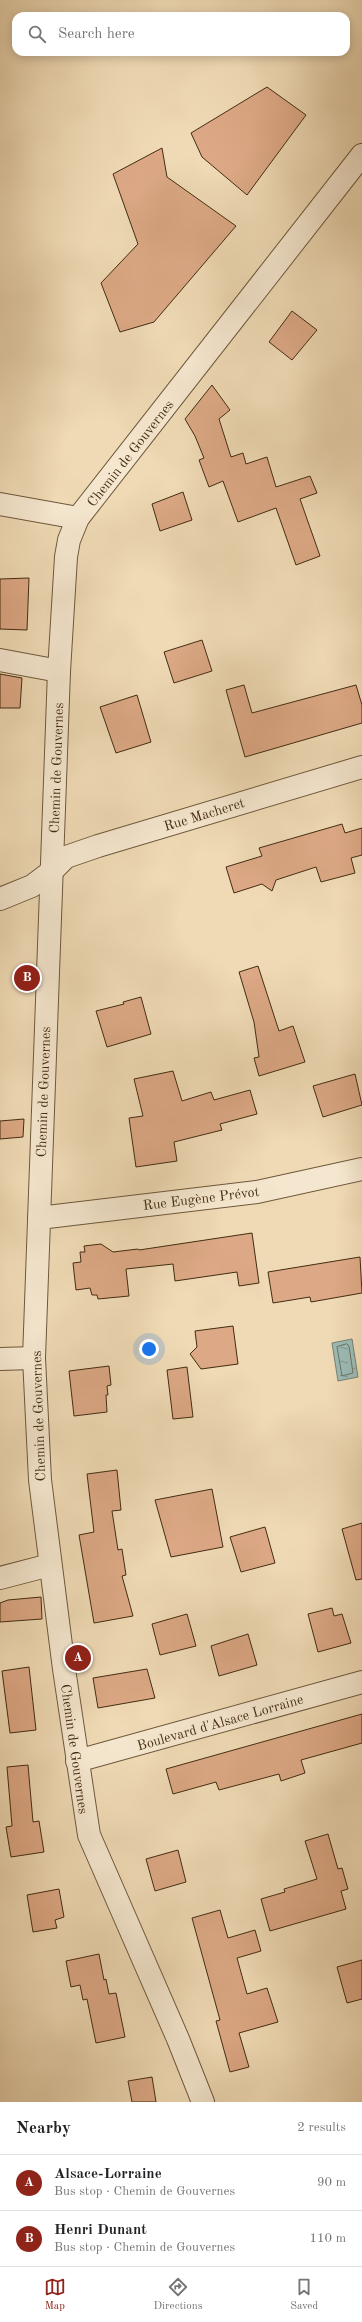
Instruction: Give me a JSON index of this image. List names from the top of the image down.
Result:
{
  "streets": {
    "street": [
      "Chemin de Gouvernes",
      "Rue Macheret",
      "Rue Eugène Prévot",
      "Boulevard d'Alsace Lorraine"
    ]
  },
  "crossings": [
    ["Chemin de Gouvernes", "Rue Macheret"],
    ["Chemin de Gouvernes", "Rue Eugène Prévot"],
    ["Chemin de Gouvernes", "Boulevard d'Alsace Lorraine"]
  ],
  "page": {
    "search": "Search here",
    "pins": ["B", "A"],
    "heading": ["Nearby", "2 results"],
    "list": [
      {
        "mark": "A",
        "name": "Alsace-Lorraine",
        "note": "Bus stop · Chemin de Gouvernes",
        "value": "90 m"
      },
      {
        "mark": "B",
        "name": "Henri Dunant",
        "note": "Bus stop · Chemin de Gouvernes",
        "value": "110 m"
      }
    ],
    "nav": ["Map", "Directions", "Saved"]
  }
}
